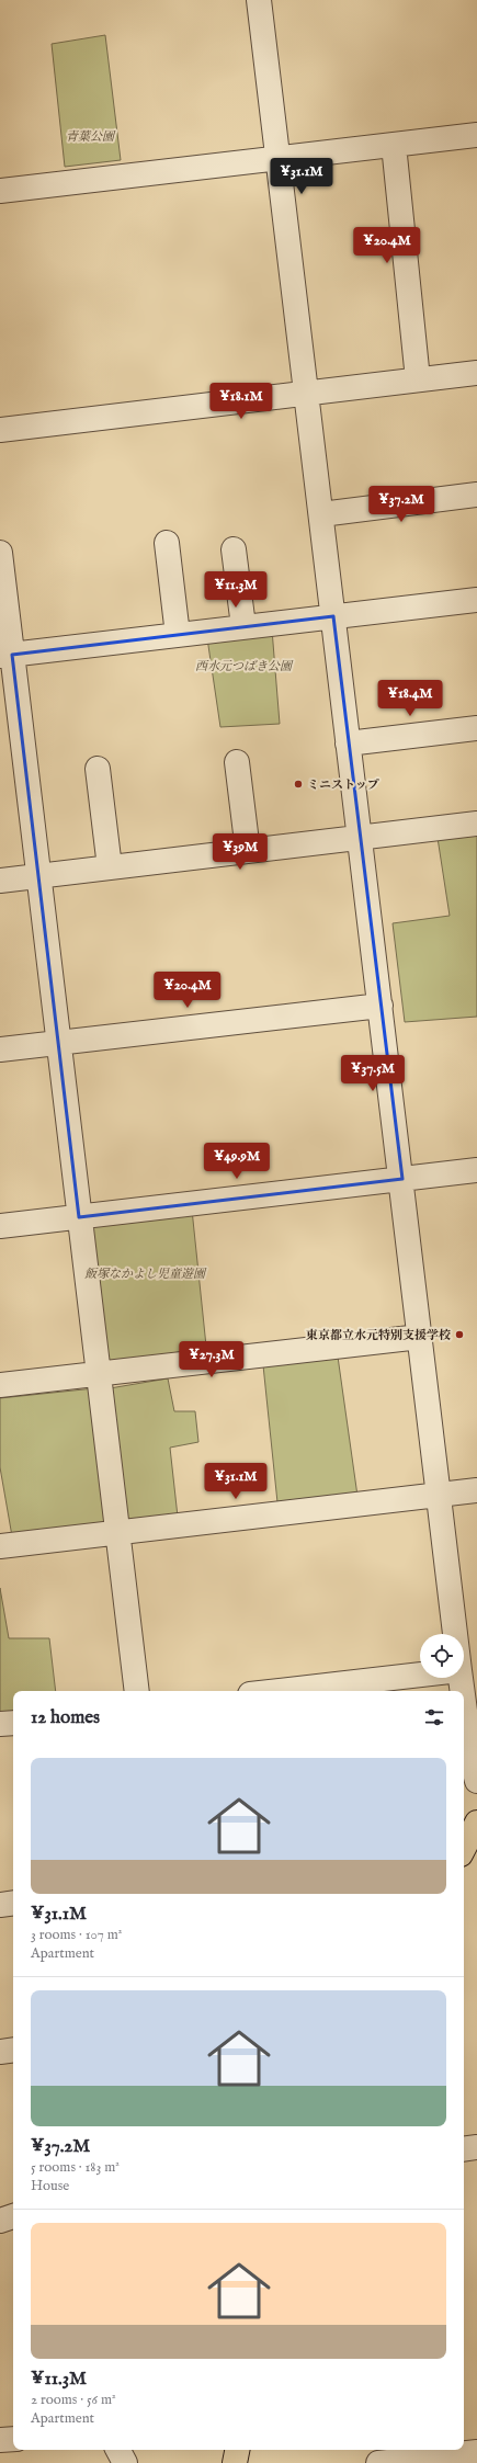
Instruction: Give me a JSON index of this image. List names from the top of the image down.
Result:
{
  "parks": ["青葉公園", "西水元つばき公園", "飯塚なかよし児童遊園"],
  "places": ["ミニストップ", "東京都立水元特別支援学校"],
  "page": {
    "price": [
      "¥31.1M",
      "¥20.4M",
      "¥18.1M",
      "¥37.2M",
      "¥11.3M",
      "¥18.4M",
      "¥39M",
      "¥20.4M",
      "¥37.5M",
      "¥49.9M",
      "¥27.3M",
      "¥31.1M"
    ],
    "heading": "12 homes",
    "list": [
      {
        "name": "¥31.1M",
        "note": "3 rooms · 107 m² · Apartment"
      },
      {
        "name": "¥37.2M",
        "note": "5 rooms · 183 m² · House"
      },
      {
        "name": "¥11.3M",
        "note": "2 rooms · 56 m² · Apartment"
      }
    ]
  }
}
